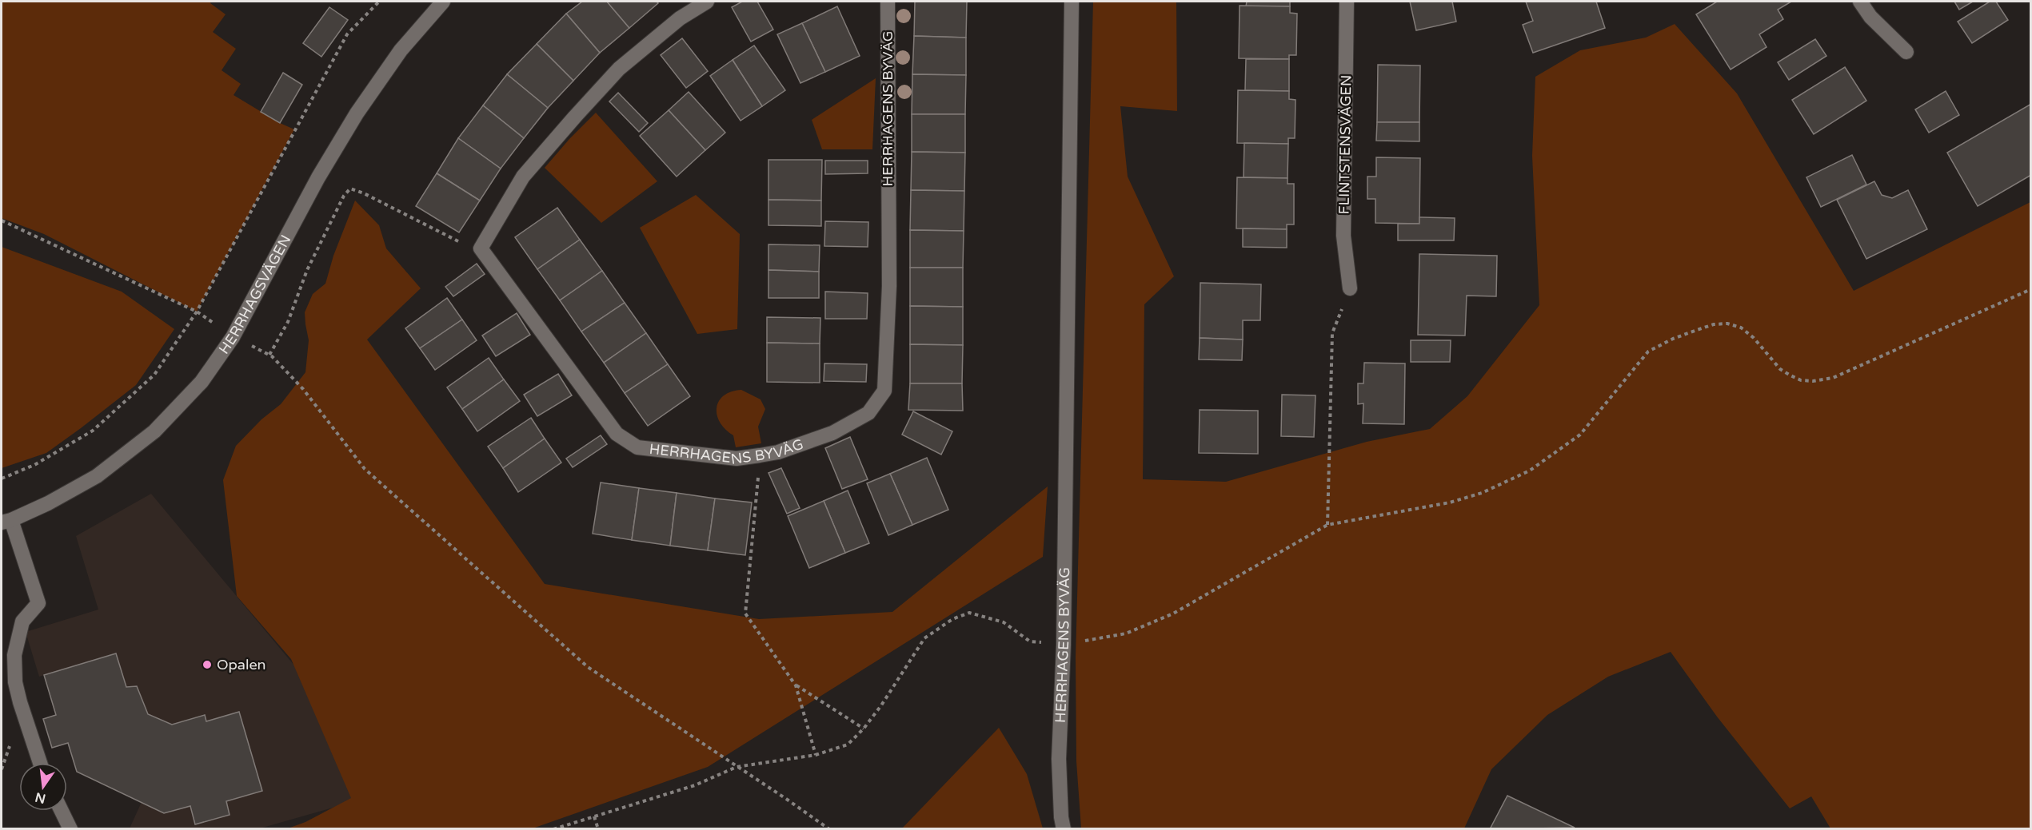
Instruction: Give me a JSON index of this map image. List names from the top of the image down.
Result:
{
  "streets": {
    "street": ["HERRHAGENS BYVÄG", "FLINTSTENSVÄGEN", "HERRHAGSVÄGEN"]
  },
  "places": ["Opalen"],
  "north": "bottom"
}
